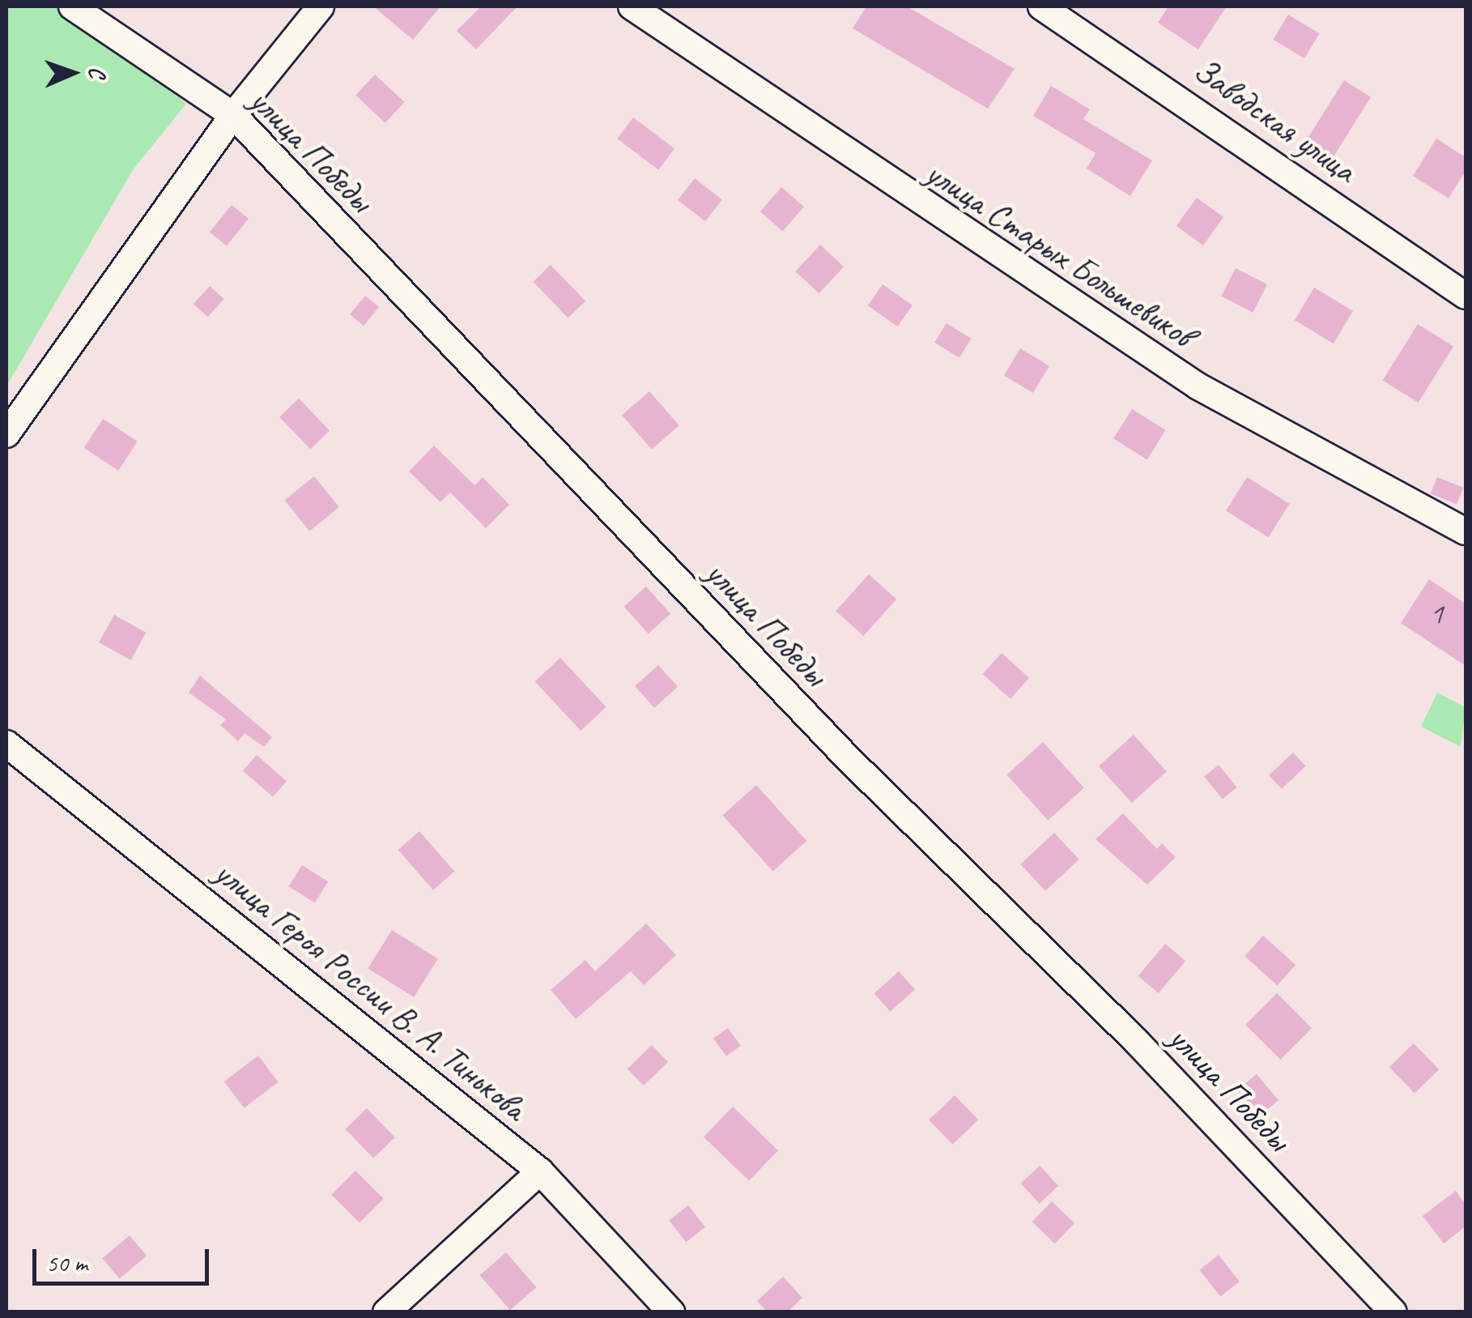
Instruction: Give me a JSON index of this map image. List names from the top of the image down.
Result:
{
  "streets": {
    "street": [
      "Заводская улица",
      "улица Победы",
      "улица Старых Большевиков",
      "улица Героя России В. А. Тинькова"
    ]
  },
  "house_numbers": ["1"],
  "scale_bar": "50 m",
  "north": "right"
}
